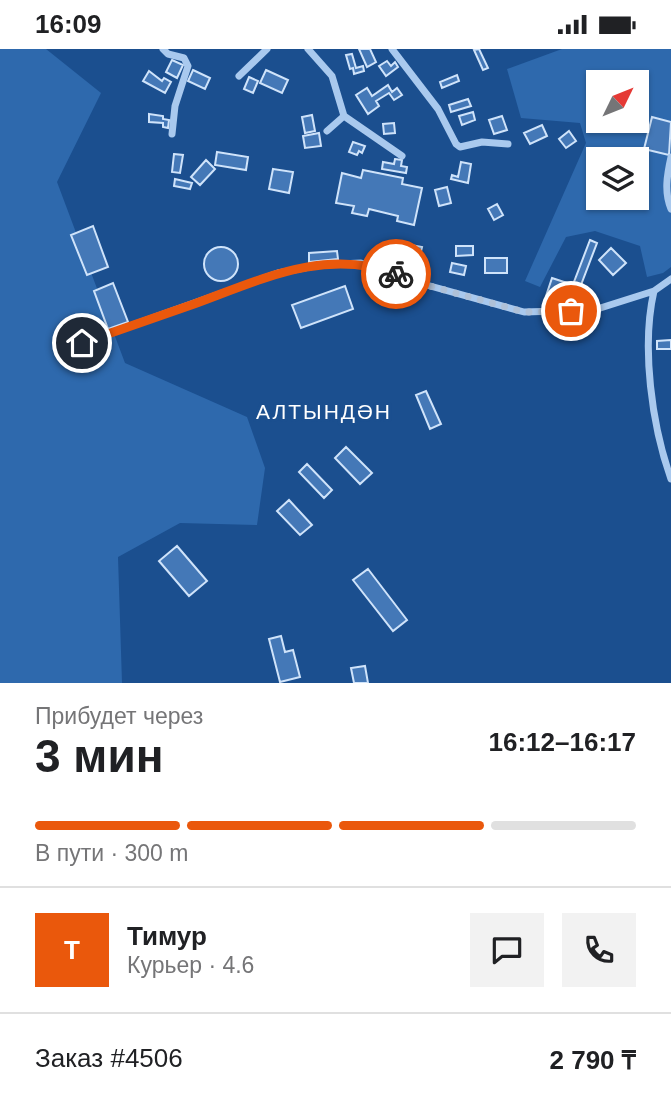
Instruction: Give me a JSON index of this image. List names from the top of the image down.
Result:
{
  "districts": ["АЛТЫНДӘН"],
  "north": "top right",
  "page": {
    "status": "16:09",
    "heading": ["3 мин", "Прибудет через", "16:12–16:17"],
    "panel": [
      "Тимур",
      "Курьер · 4.6",
      "Заказ #4506",
      "2 790 ₸"
    ],
    "bar": "В пути · 300 m",
    "round": "Т"
  }
}
